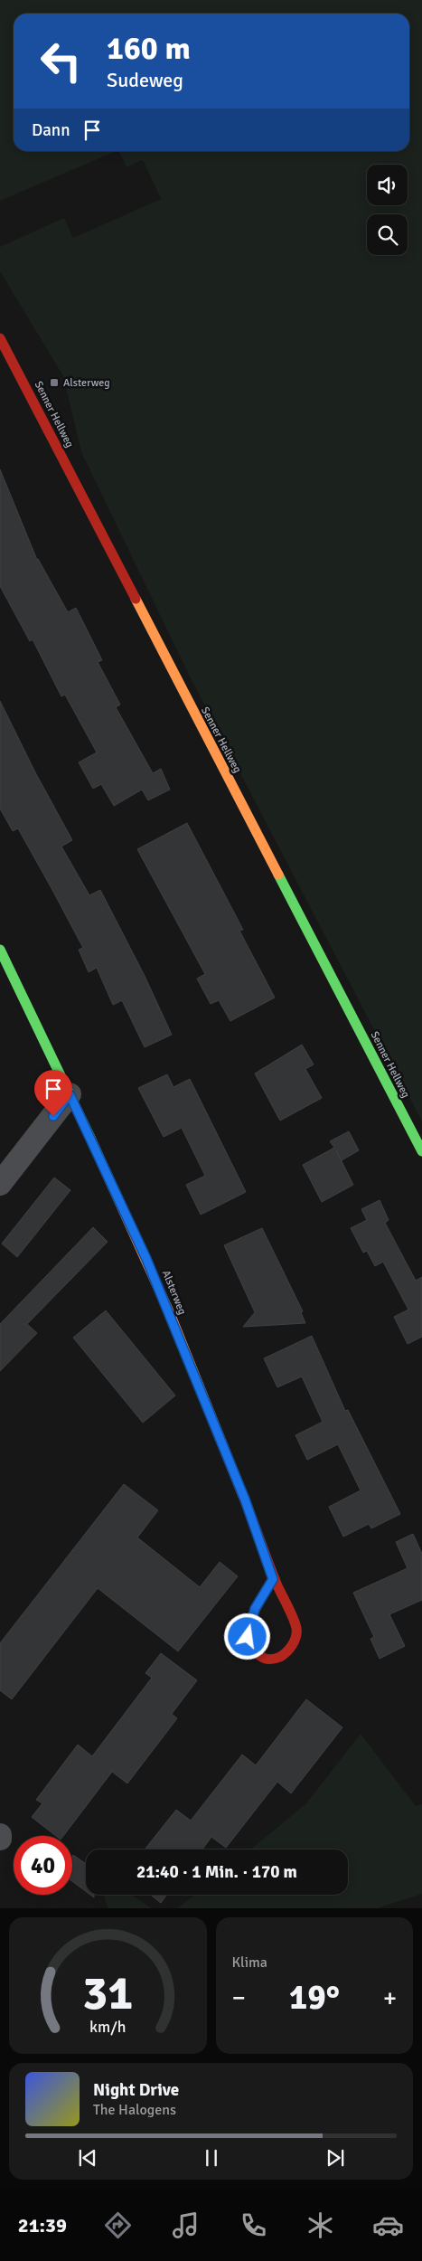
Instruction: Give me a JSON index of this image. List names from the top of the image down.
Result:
{
  "streets": {
    "street": ["Senner Hellweg", "Alsterweg"]
  },
  "places": {
    "transit": ["Alsterweg"]
  },
  "page": {
    "turn": ["160 m", "Sudeweg"],
    "then": "Dann",
    "limit": "40",
    "trip": "21:40 · 1 Min. · 170 m",
    "tile": "Klima",
    "heat": ["−", "19°", "+"],
    "song": ["Night Drive", "The Halogens"],
    "tabs": "21:39",
    "gauge": ["31", "km/h"]
  }
}
